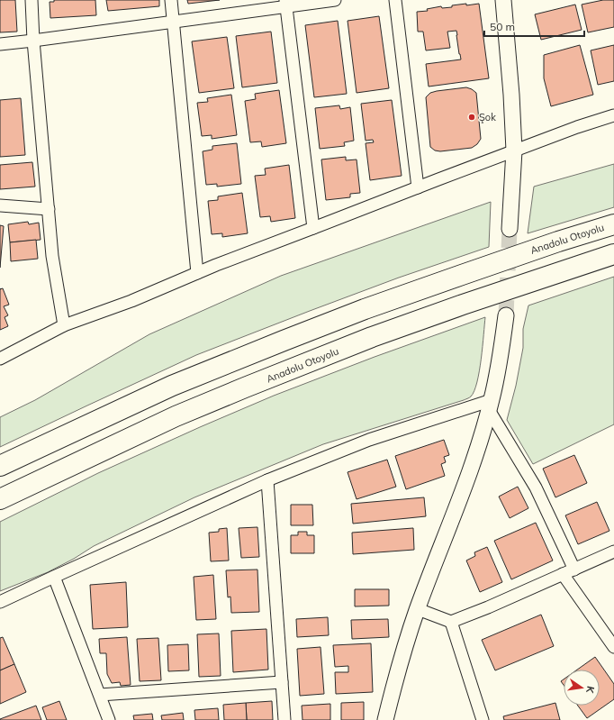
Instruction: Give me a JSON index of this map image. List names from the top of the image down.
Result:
{
  "streets": {
    "highway": ["Anadolu Otoyolu"]
  },
  "places": ["Şok"],
  "scale_bar": "50 m",
  "north": "right"
}
